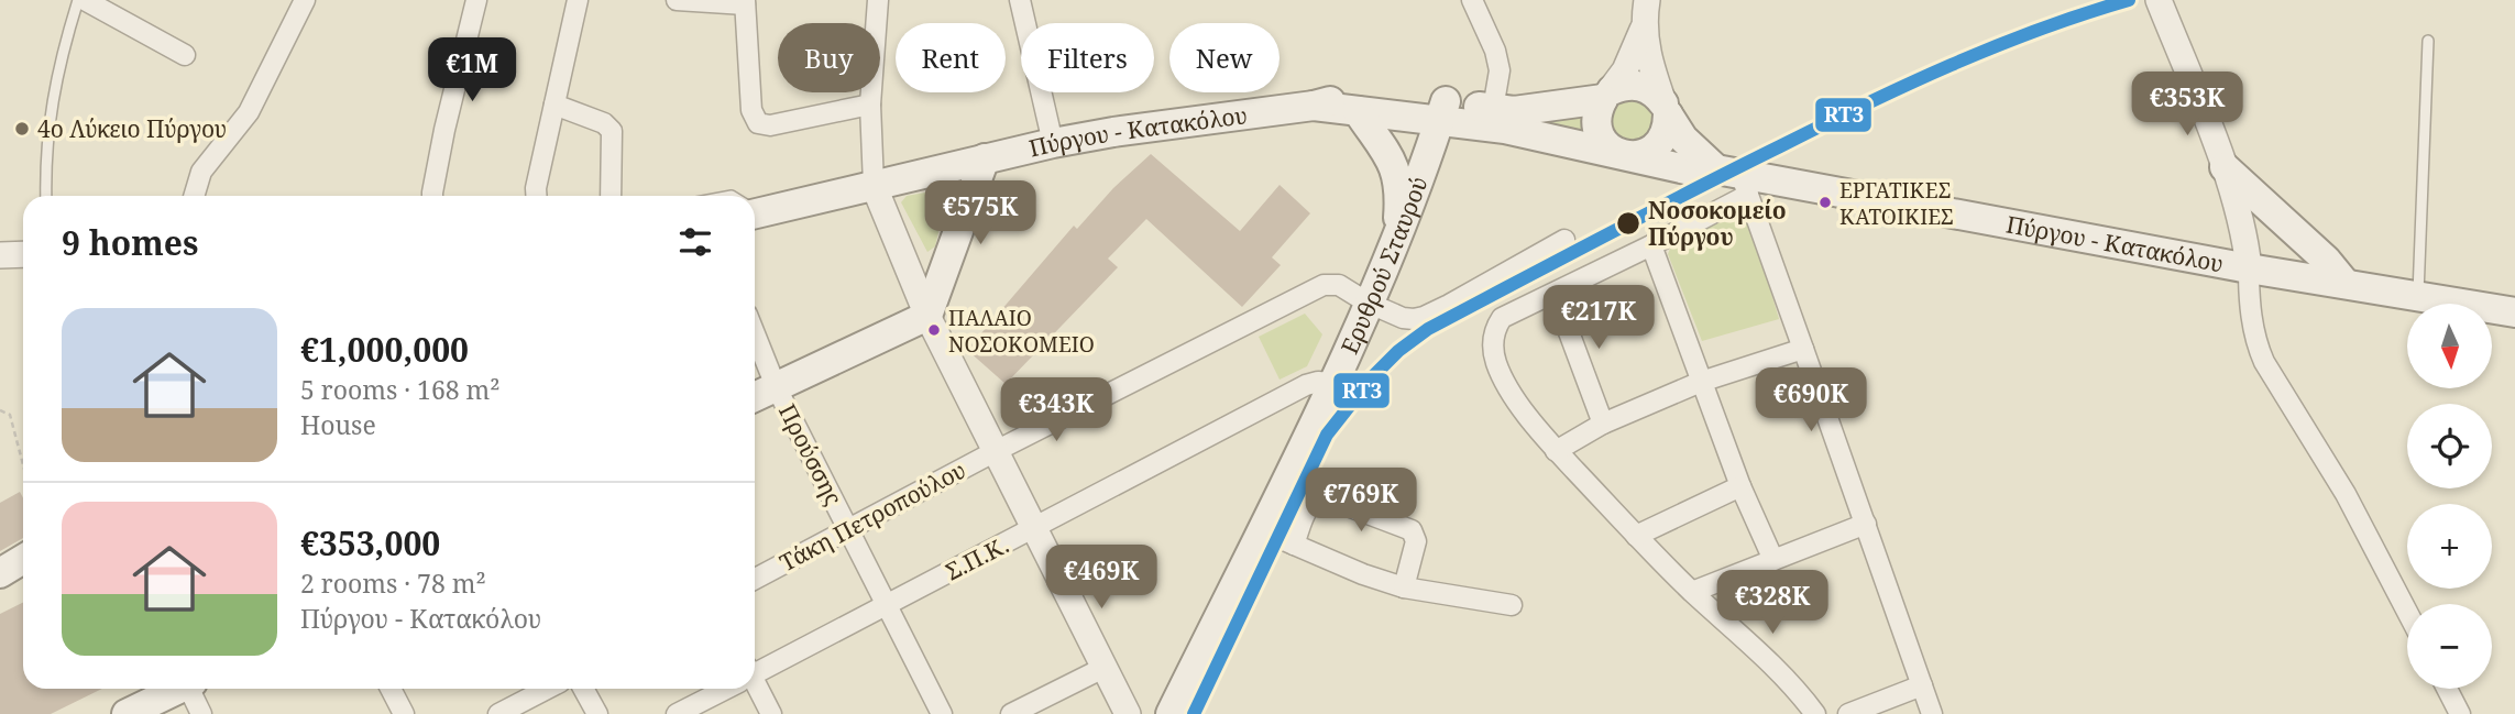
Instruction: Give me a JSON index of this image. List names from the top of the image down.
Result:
{
  "streets": {
    "main road": ["Πύργου - Κατακόλου", "Ερυθρού Σταυρού"],
    "street": ["Προύσσης", "Τάκη Πετροπούλου", "Σ.Π.Κ."]
  },
  "crossings": [
    ["Πύργου - Κατακόλου", "Ερυθρού Σταυρού"],
    ["Ερυθρού Σταυρού", "Τάκη Πετροπούλου"],
    ["Ερυθρού Σταυρού", "Σ.Π.Κ."],
    ["Προύσσης", "Τάκη Πετροπούλου"],
    ["Προύσσης", "Σ.Π.Κ."]
  ],
  "places": [
    "4ο Λύκειο Πύργου",
    "ΕΡΓΑΤΙΚΕΣ ΚΑΤΟΙΚΙΕΣ",
    "Νοσοκομείο Πύργου",
    "ΠΑΛΑΙΟ ΝΟΣΟΚΟΜΕΙΟ"
  ],
  "lines": ["transit line RT3"],
  "north": "bottom",
  "page": {
    "chip": [
      "Buy",
      "Rent",
      "Filters",
      "New"
    ],
    "price": [
      "€1M",
      "€353K",
      "€575K",
      "€217K",
      "€690K",
      "€343K",
      "€769K",
      "€469K",
      "€328K"
    ],
    "heading": "9 homes",
    "list": [
      {
        "name": "€1,000,000",
        "note": "5 rooms · 168 m² · House"
      },
      {
        "name": "€353,000",
        "note": "2 rooms · 78 m² · Πύργου - Κατακόλου"
      }
    ],
    "map_buttons": ["+", "−"]
  }
}
